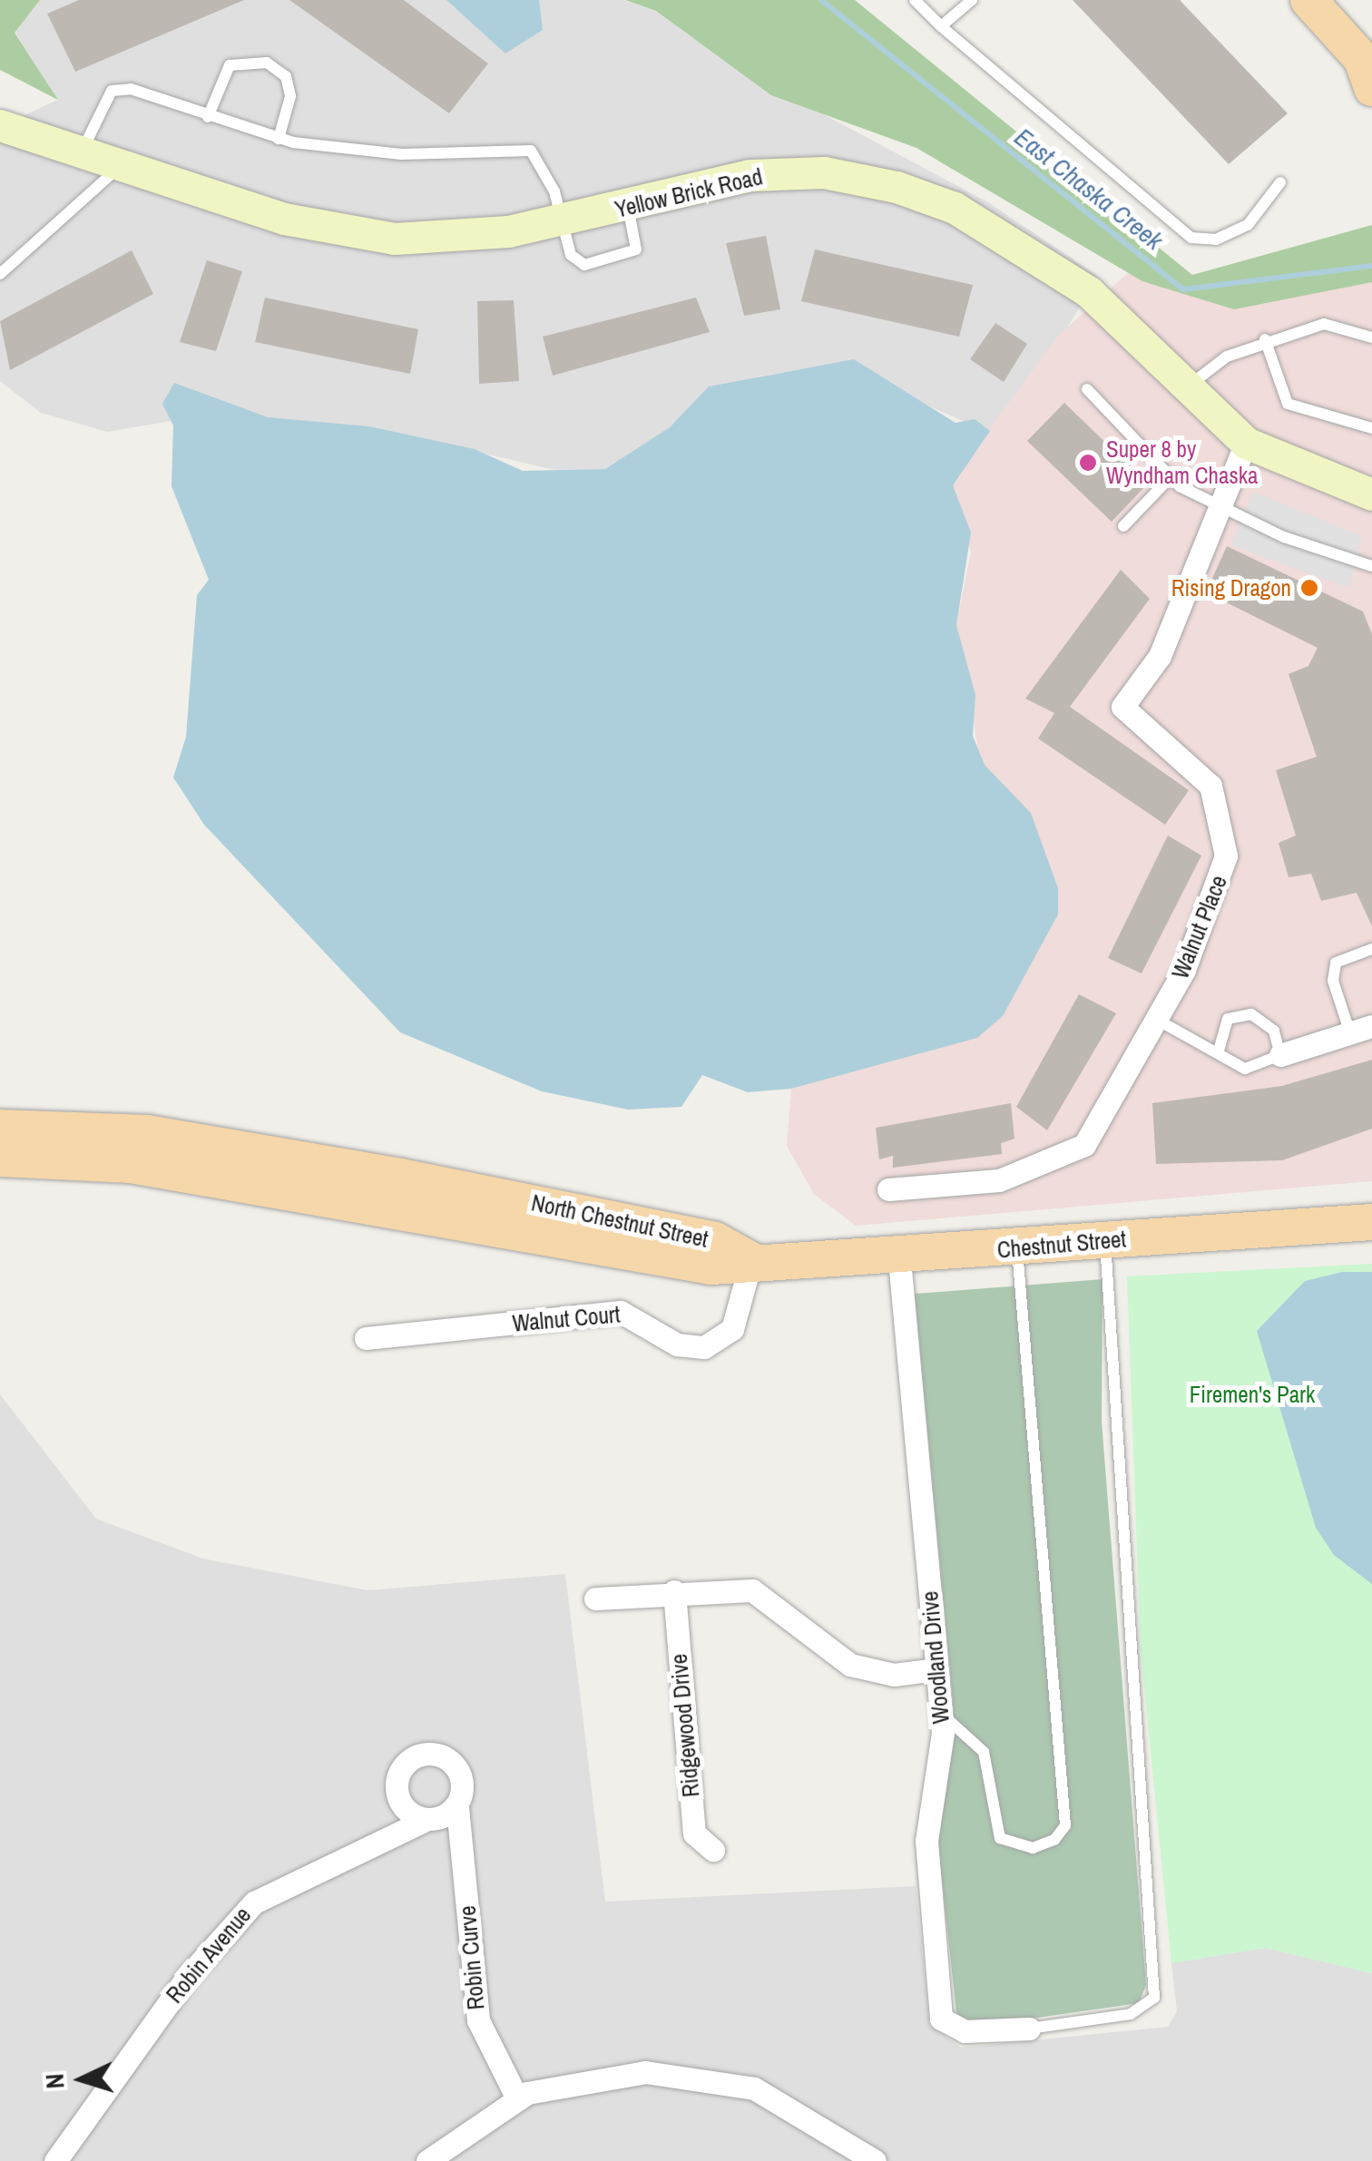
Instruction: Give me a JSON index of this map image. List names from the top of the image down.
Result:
{
  "streets": {
    "main road": ["North Chestnut Street", "Chestnut Street"],
    "street": [
      "Yellow Brick Road",
      "Walnut Place",
      "Walnut Court",
      "Woodland Drive",
      "Ridgewood Drive",
      "Robin Avenue",
      "Robin Curve"
    ]
  },
  "crossings": [
    ["Yellow Brick Road", "Walnut Place"],
    ["North Chestnut Street", "Chestnut Street"],
    ["North Chestnut Street", "Walnut Court"],
    ["Chestnut Street", "Walnut Court"],
    ["Chestnut Street", "Woodland Drive"],
    ["Robin Avenue", "Robin Curve"]
  ],
  "water": ["East Chaska Creek"],
  "parks": ["Firemen's Park"],
  "places": ["Super 8 by Wyndham Chaska", "Rising Dragon"],
  "north": "left"
}
